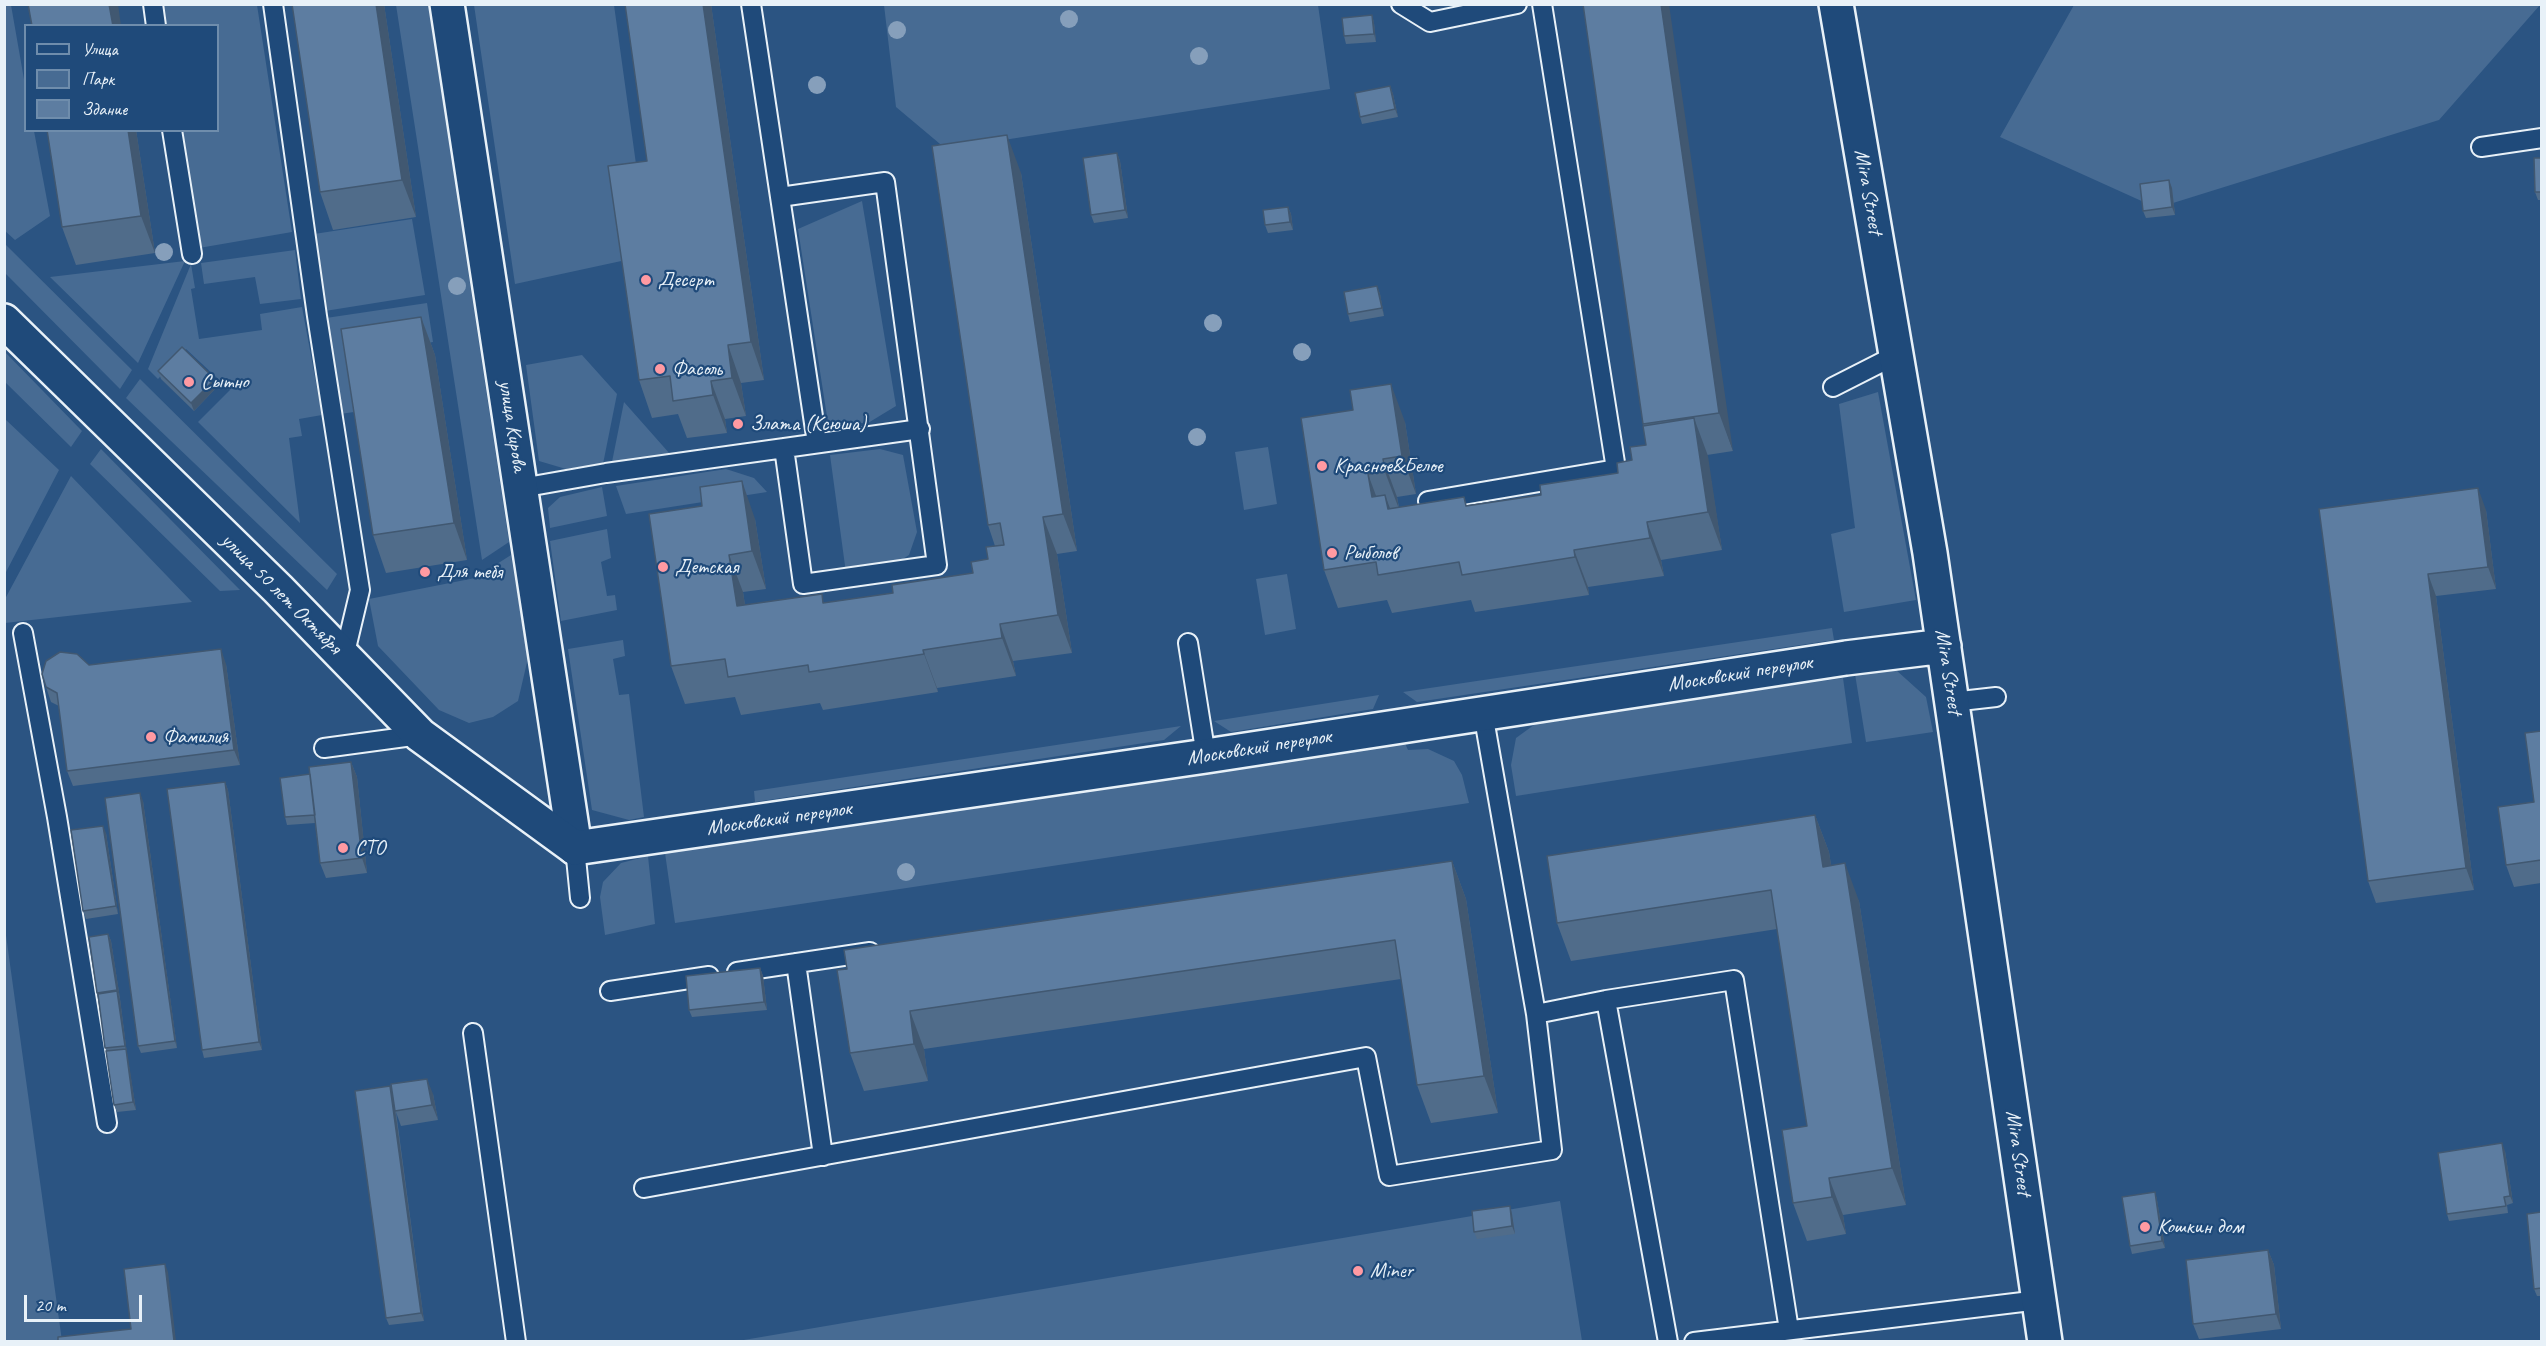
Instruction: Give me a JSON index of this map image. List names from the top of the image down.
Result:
{
  "streets": {
    "street": [
      "Mira Street",
      "улица Кирова",
      "улица 50 лет Октября",
      "Московский переулок"
    ]
  },
  "crossings": [
    ["Mira Street", "Московский переулок"],
    ["улица Кирова", "улица 50 лет Октября"],
    ["улица Кирова", "Московский переулок"],
    ["улица 50 лет Октября", "Московский переулок"]
  ],
  "places": [
    "Десерт",
    "Фасоль",
    "Сытно",
    "Злата (Ксюша)",
    "Красное&Белое",
    "Рыболов",
    "Детская",
    "Для тебя",
    "Фамилия",
    "СТО",
    "Кошкин дом",
    "Miner"
  ],
  "legend": ["Улица", "Парк", "Здание"],
  "scale_bar": "20 m"
}
